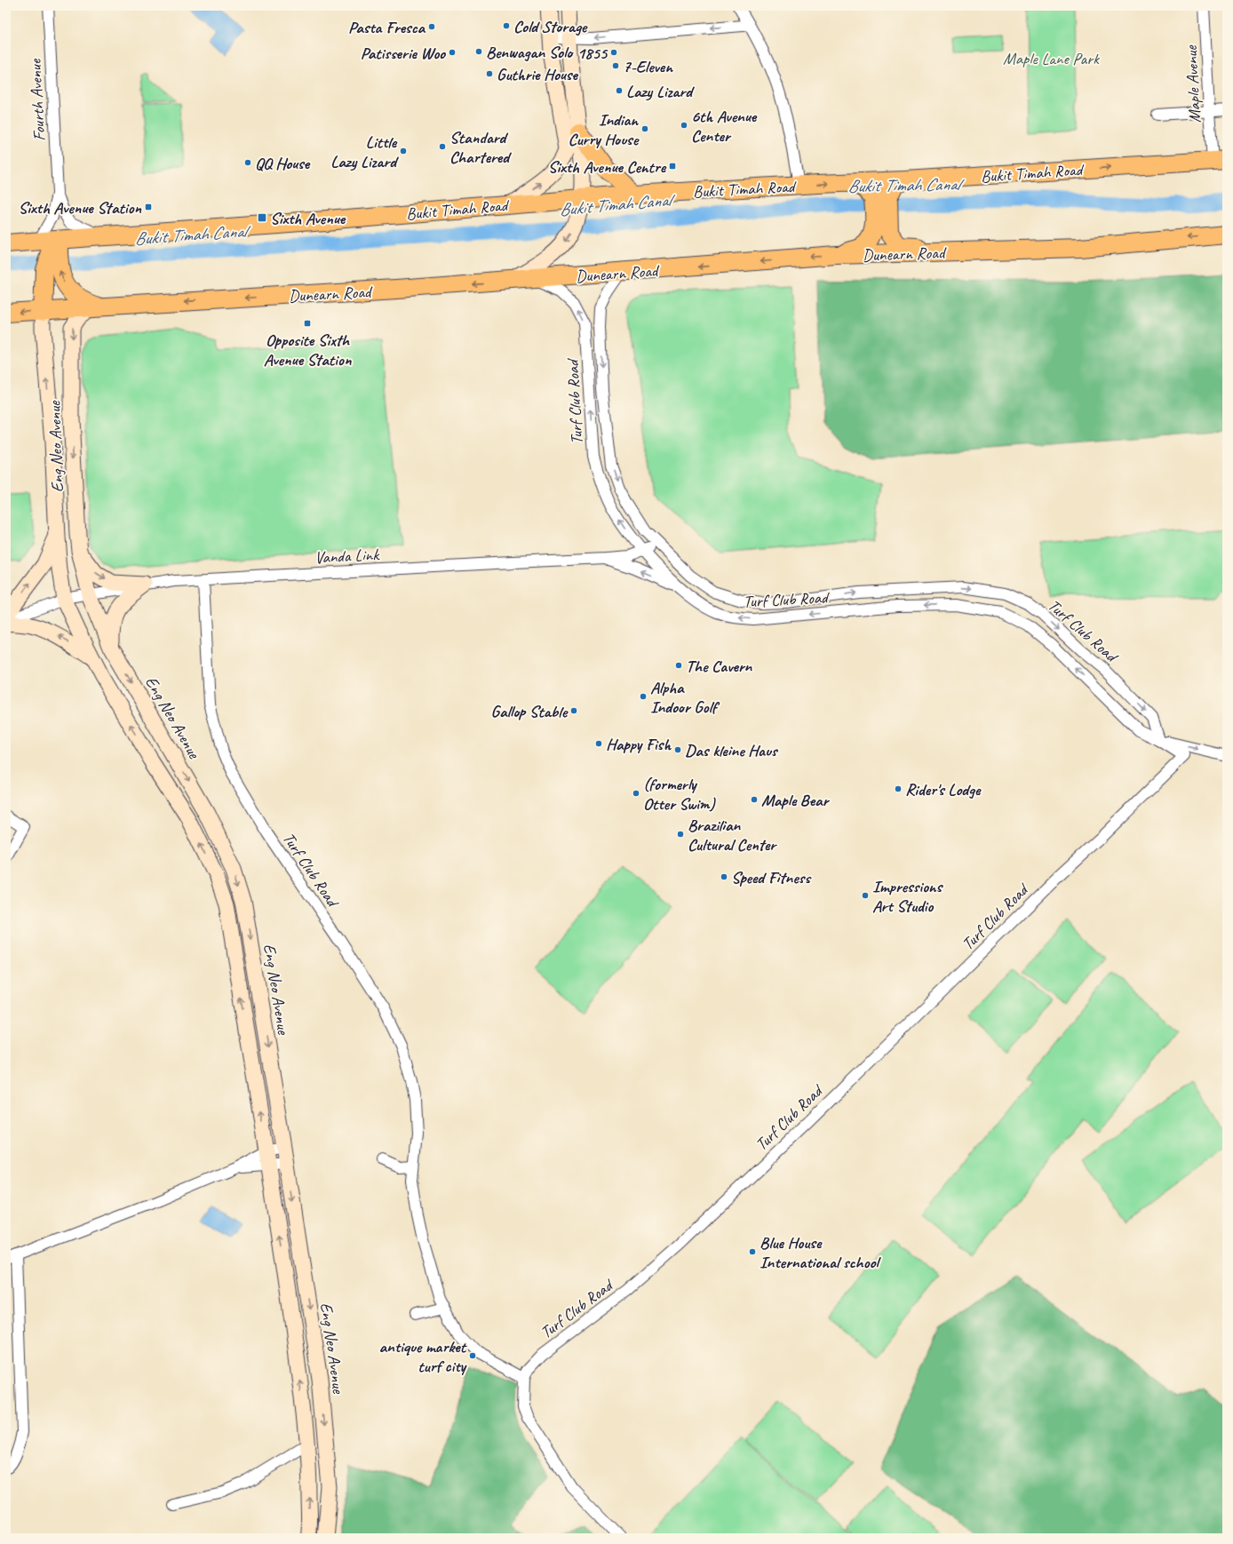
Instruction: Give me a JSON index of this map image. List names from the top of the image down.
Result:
{
  "streets": {
    "highway": ["Bukit Timah Road", "Dunearn Road"],
    "main road": ["Eng Neo Avenue"],
    "street": [
      "Maple Avenue",
      "Fourth Avenue",
      "Turf Club Road",
      "Vanda Link"
    ]
  },
  "crossings": [
    ["Maple Avenue", "Bukit Timah Road"],
    ["Fourth Avenue", "Bukit Timah Road"],
    ["Dunearn Road", "Turf Club Road"],
    ["Dunearn Road", "Eng Neo Avenue"],
    ["Turf Club Road", "Vanda Link"],
    ["Eng Neo Avenue", "Vanda Link"]
  ],
  "one_way": ["Dunearn Road"],
  "water": ["Bukit Timah Canal"],
  "parks": ["Maple Lane Park"],
  "places": {
    "other": [
      "Cold Storage",
      "Pasta Fresca",
      "Benwagan Solo",
      "Patisserie Woo",
      "1855",
      "7-Eleven",
      "Guthrie House",
      "Lazy Lizard",
      "6th Avenue Center",
      "Indian Curry House",
      "Standard Chartered",
      "Little Lazy Lizard",
      "QQ House",
      "The Cavern",
      "Alpha Indoor Golf",
      "Gallop Stable",
      "Happy Fish",
      "Das kleine Haus",
      "Rider's Lodge",
      "(formerly Otter Swim)",
      "Maple Bear",
      "Brazilian Cultural Center",
      "Speed Fitness",
      "Impressions Art Studio",
      "Blue House International school",
      "antique market turf city"
    ],
    "transit": [
      "Sixth Avenue Centre",
      "Sixth Avenue Station",
      "Sixth Avenue",
      "Opposite Sixth Avenue Station"
    ]
  }
}
